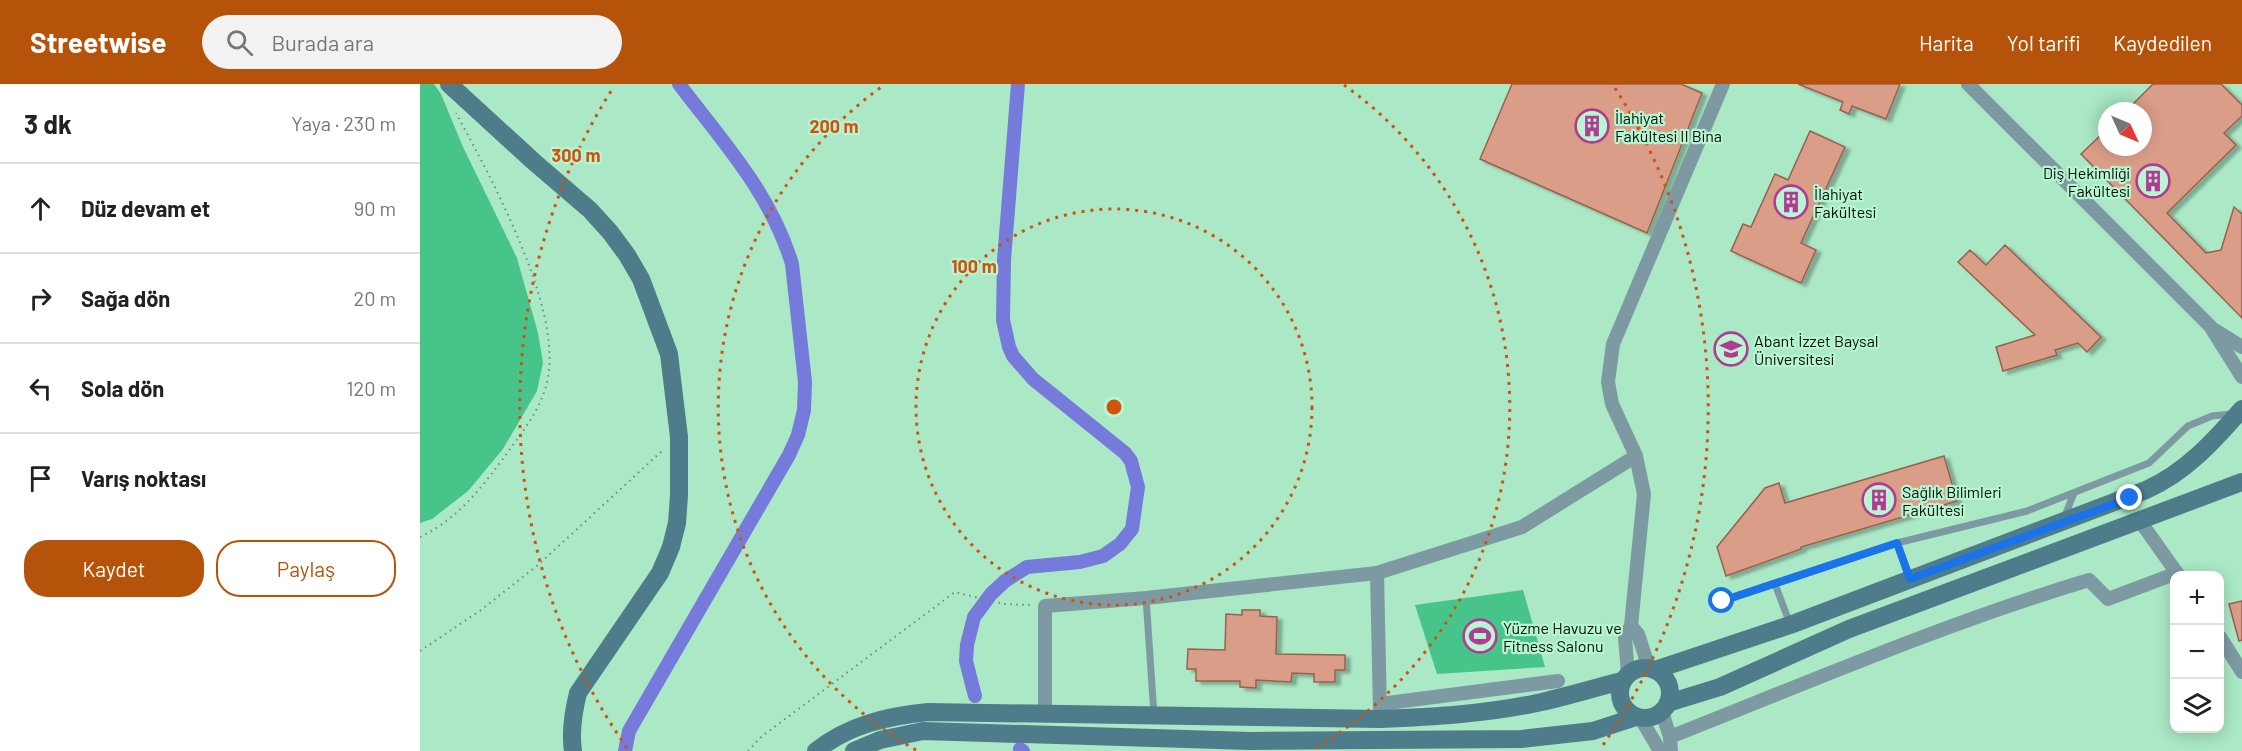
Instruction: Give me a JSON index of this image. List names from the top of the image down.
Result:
{
  "places": {
    "building": [
      "İlahiyat Fakültesi II Bina",
      "Diş Hekimliği Fakültesi",
      "İlahiyat Fakültesi",
      "Sağlık Bilimleri Fakültesi"
    ],
    "school or university": ["Abant İzzet Baysal Üniversitesi"],
    "sports": ["Yüzme Havuzu ve Fitness Salonu"]
  },
  "north": "bottom right",
  "page": {
    "header": "Streetwise",
    "search": "Burada ara",
    "nav": ["Harita", "Yol tarifi", "Kaydedilen"],
    "heading": ["3 dk", "Yaya · 230 m"],
    "list": [
      ["Düz devam et", "90 m"],
      ["Sağa dön", "20 m"],
      ["Sola dön", "120 m"],
      "Varış noktası"
    ],
    "buttons": ["Kaydet", "Paylaş"],
    "map_buttons": ["+", "−"]
  },
  "rings": ["200 m", "300 m", "100 m"]
}
